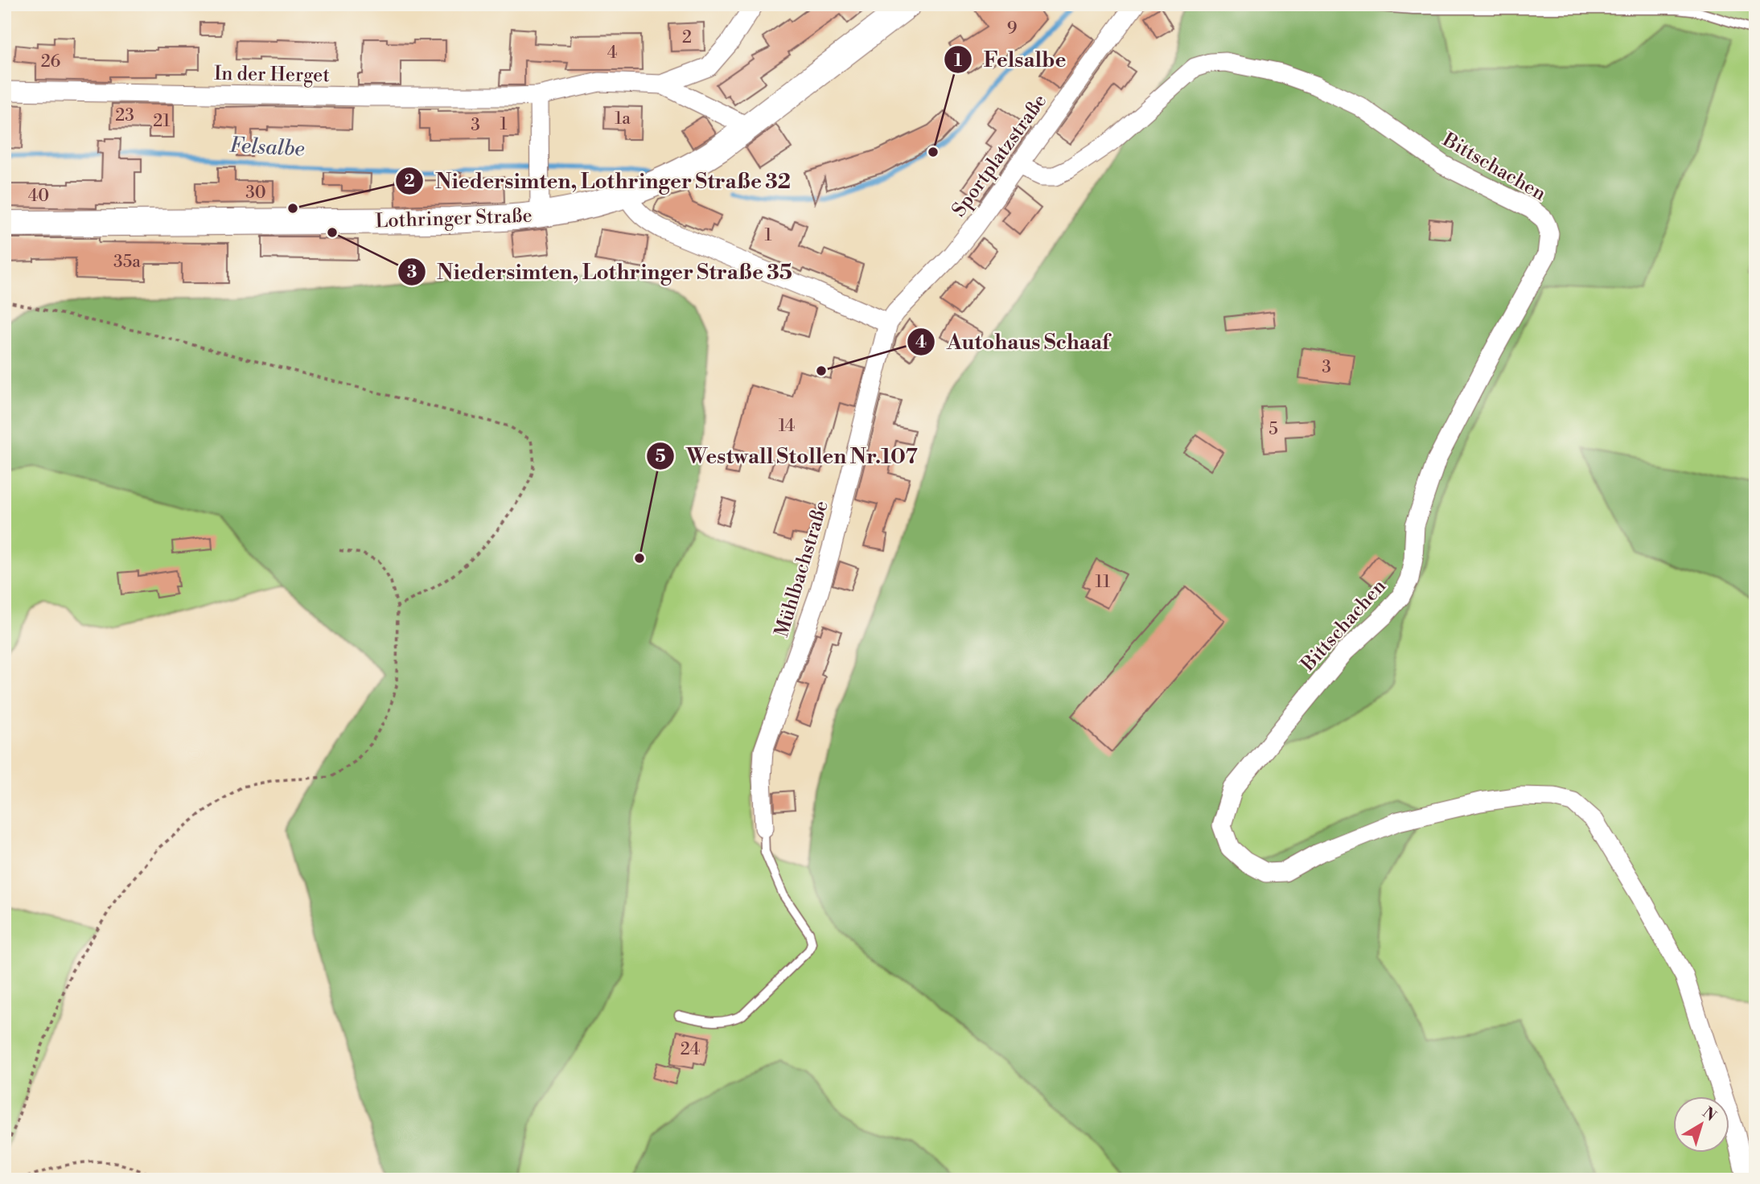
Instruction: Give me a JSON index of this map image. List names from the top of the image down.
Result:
{
  "streets": {
    "main road": ["Lothringer Straße"],
    "street": [
      "In der Herget",
      "Sportplatzstraße",
      "Bittschachen",
      "Mühlbachstraße"
    ]
  },
  "crossings": [
    ["In der Herget", "Lothringer Straße"],
    ["Sportplatzstraße", "Bittschachen"],
    ["Sportplatzstraße", "Mühlbachstraße"]
  ],
  "water": ["Felsalbe"],
  "places": [
    "Felsalbe",
    "Niedersimten, Lothringer Straße 32",
    "Niedersimten, Lothringer Straße 35",
    "Autohaus Schaaf",
    "Westwall Stollen Nr.107"
  ],
  "house_numbers": [
    "9",
    "2",
    "4",
    "26",
    "23",
    "1a",
    "21",
    "1",
    "3",
    "30",
    "40",
    "1",
    "35a",
    "3",
    "14",
    "5",
    "11",
    "24"
  ],
  "north": "top right"
}
